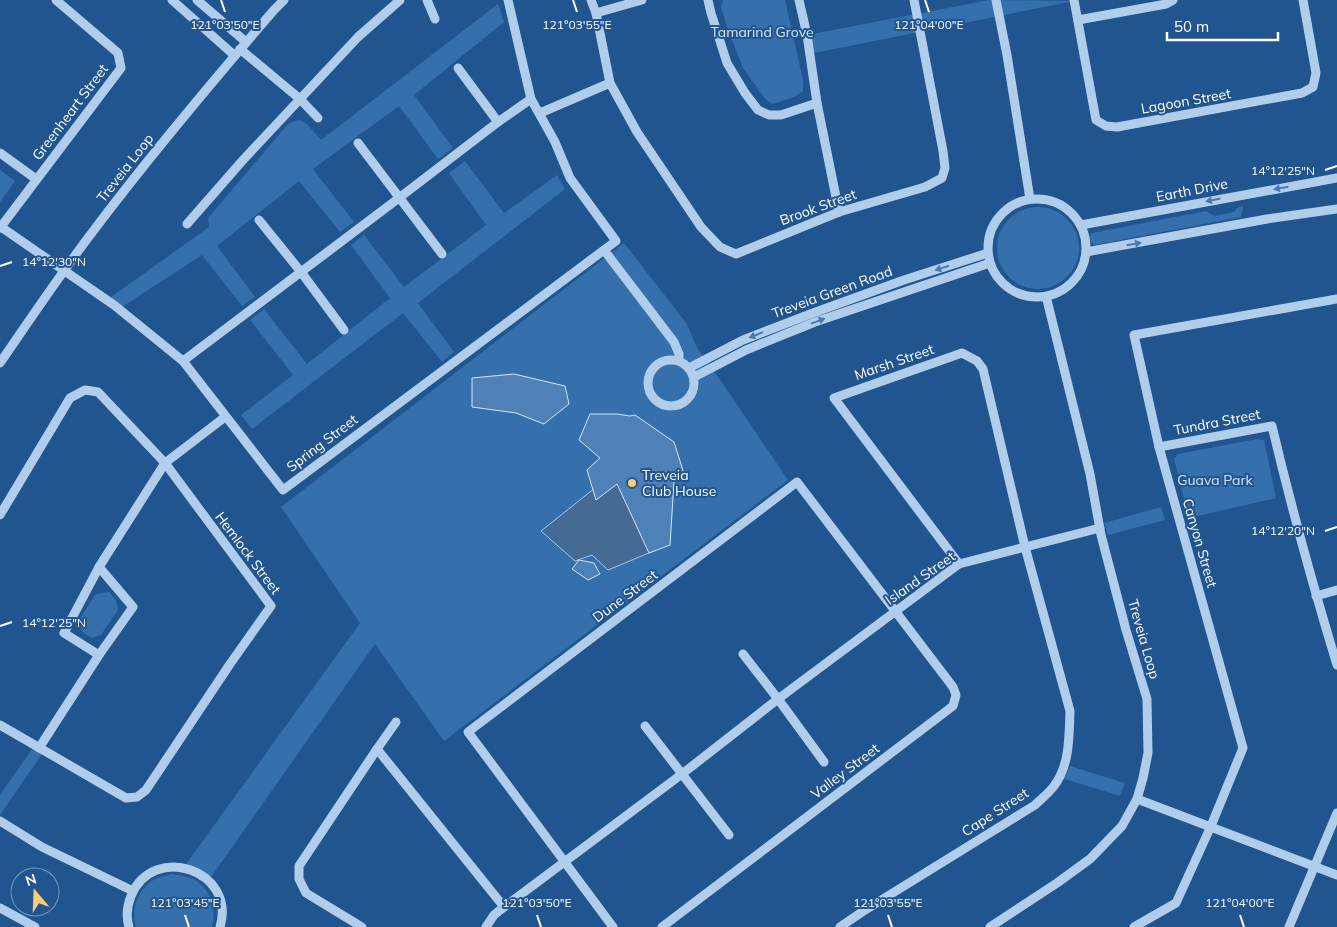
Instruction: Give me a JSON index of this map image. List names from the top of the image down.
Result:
{
  "streets": {
    "street": [
      "Lagoon Street",
      "Greenheart Street",
      "Treveia Loop",
      "Earth Drive",
      "Brook Street",
      "Treveia Green Road",
      "Marsh Street",
      "Tundra Street",
      "Spring Street",
      "Canyon Street",
      "Hemlock Street",
      "Island Street",
      "Dune Street",
      "Valley Street",
      "Cape Street"
    ]
  },
  "crossings": [
    ["Greenheart Street", "Treveia Loop"],
    ["Greenheart Street", "Spring Street"],
    ["Treveia Loop", "Earth Drive"],
    ["Treveia Loop", "Treveia Green Road"],
    ["Treveia Loop", "Spring Street"],
    ["Treveia Loop", "Island Street"],
    ["Earth Drive", "Treveia Green Road"],
    ["Marsh Street", "Island Street"],
    ["Marsh Street", "Cape Street"],
    ["Tundra Street", "Canyon Street"],
    ["Island Street", "Dune Street"],
    ["Island Street", "Valley Street"],
    ["Island Street", "Cape Street"],
    ["Dune Street", "Valley Street"]
  ],
  "parks": ["Tamarind Grove", "Guava Park"],
  "places": ["Treveia Club House"],
  "scale_bar": "50 m",
  "north": "top",
  "coordinates": [
    "121°03'50\"E",
    "121°03'55\"E",
    "121°04'00\"E",
    "14°12'25\"N",
    "14°12'30\"N",
    "14°12'20\"N",
    "121°03'45\"E"
  ]
}
